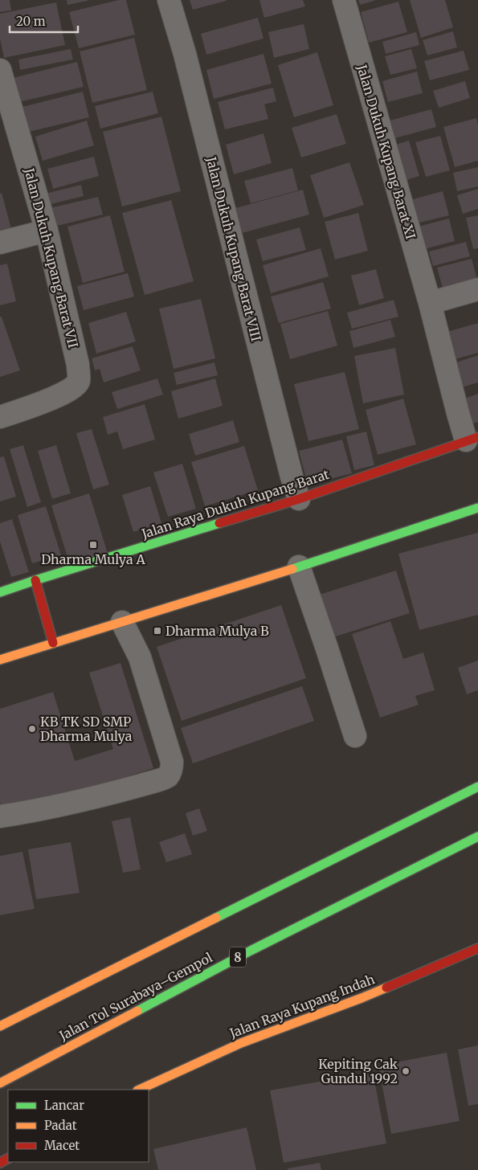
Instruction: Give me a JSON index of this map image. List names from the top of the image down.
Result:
{
  "streets": {
    "main road": [
      "Jalan Raya Dukuh Kupang Barat",
      "8",
      "Jalan Tol Surabaya–Gempol",
      "Jalan Raya Kupang Indah"
    ],
    "street": ["Jalan Dukuh Kupang Barat XI", "Jalan Dukuh Kupang Barat VIII", "Jalan Dukuh Kupang Barat VII"]
  },
  "crossings": [
    ["Jalan Dukuh Kupang Barat XI", "Jalan Raya Dukuh Kupang Barat"],
    ["Jalan Dukuh Kupang Barat VIII", "Jalan Raya Dukuh Kupang Barat"]
  ],
  "places": {
    "transit": ["Dharma Mulya A", "Dharma Mulya B"],
    "other": ["KB TK SD SMP Dharma Mulya", "Kepiting Cak Gundul 1992"]
  },
  "legend": ["Lancar", "Padat", "Macet"],
  "scale_bar": "20 m"
}
